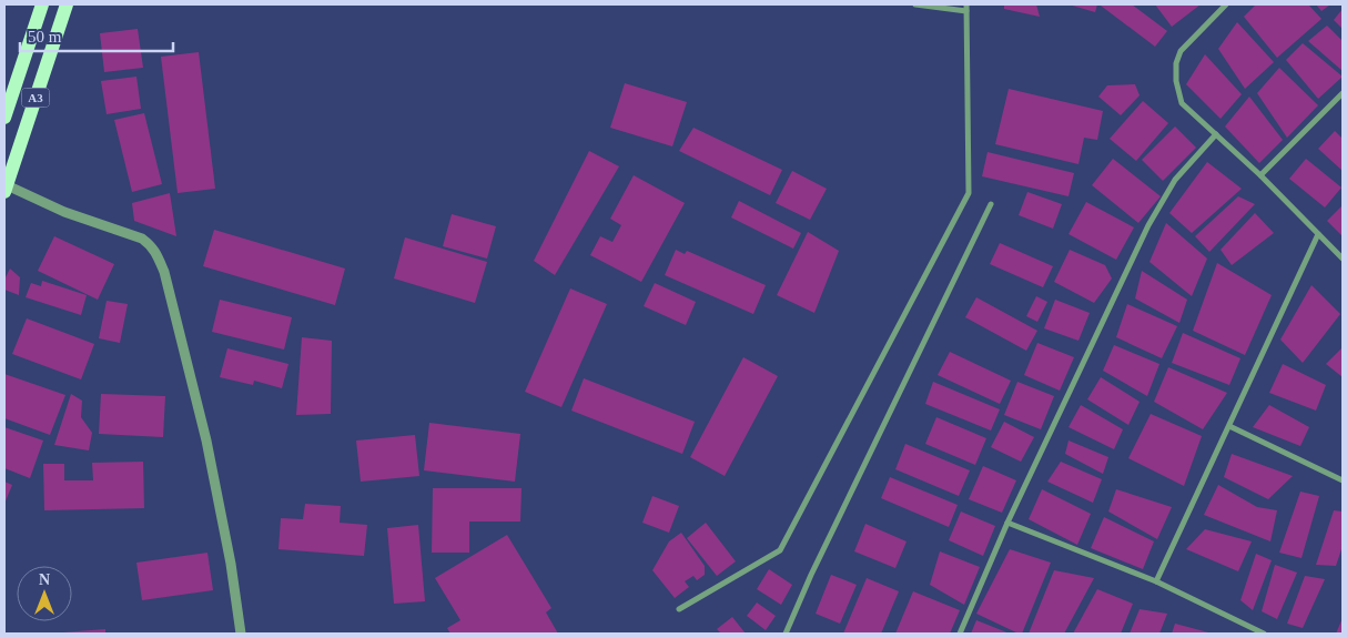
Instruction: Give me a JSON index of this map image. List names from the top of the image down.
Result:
{
  "streets": {
    "main road": ["A3"]
  },
  "scale_bar": "50 m",
  "north": "top"
}
